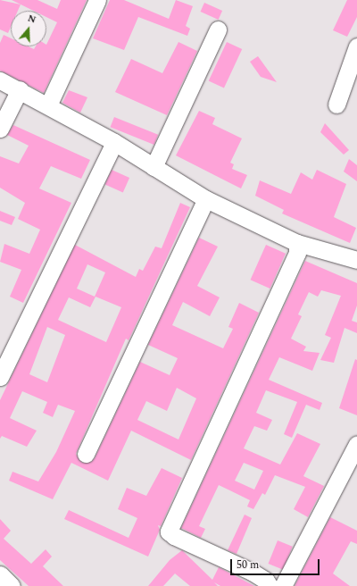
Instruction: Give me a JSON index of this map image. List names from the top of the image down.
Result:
{
  "scale_bar": "50 m",
  "north": "top"
}
